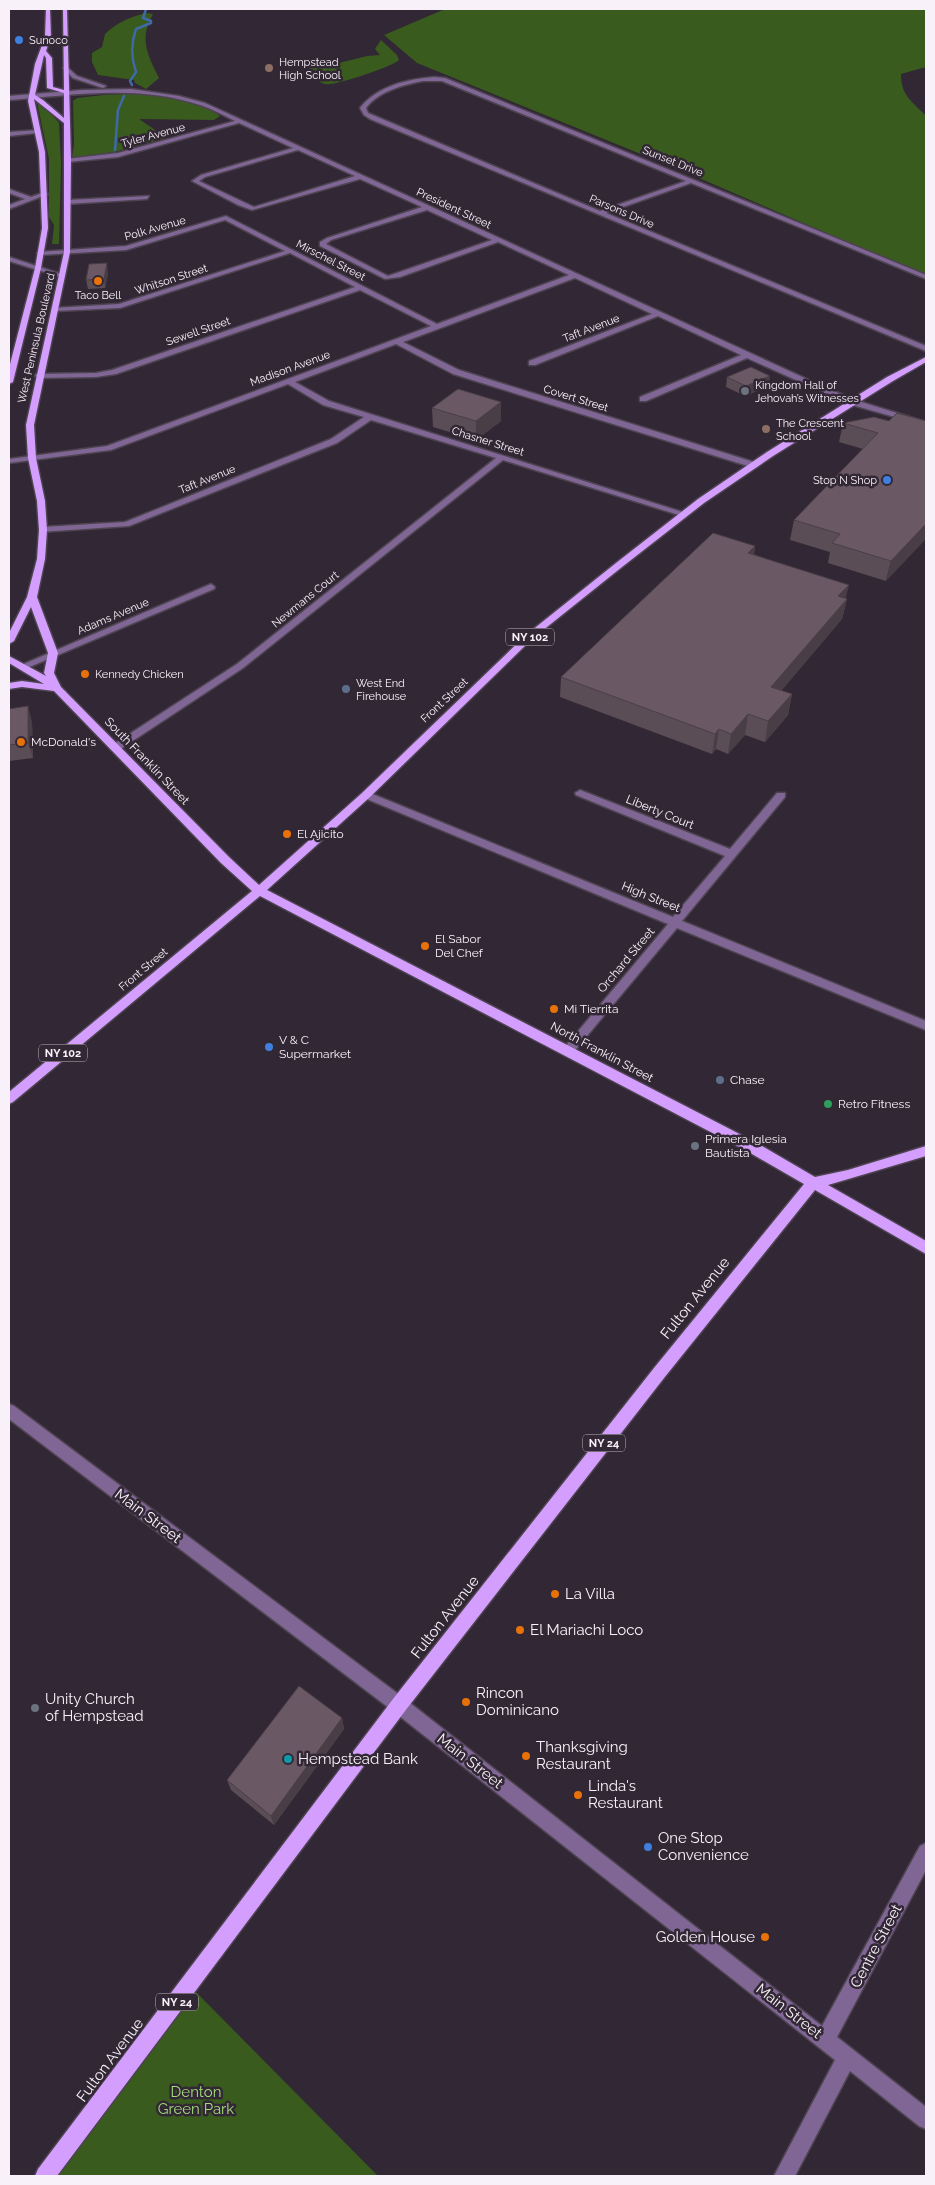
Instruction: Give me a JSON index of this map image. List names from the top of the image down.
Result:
{
  "streets": {
    "main road": [
      "West Peninsula Boulevard",
      "NY 102",
      "Front Street",
      "South Franklin Street",
      "North Franklin Street",
      "Fulton Avenue",
      "NY 24"
    ],
    "street": [
      "Tyler Avenue",
      "Sunset Drive",
      "President Street",
      "Parsons Drive",
      "Polk Avenue",
      "Mirschel Street",
      "Whitson Street",
      "Taft Avenue",
      "Sewell Street",
      "Madison Avenue",
      "Covert Street",
      "Chasner Street",
      "Newmans Court",
      "Adams Avenue",
      "Liberty Court",
      "High Street",
      "Orchard Street",
      "Main Street",
      "Centre Street"
    ]
  },
  "crossings": [
    ["Tyler Avenue", "President Street"],
    ["Tyler Avenue", "West Peninsula Boulevard"],
    ["Sunset Drive", "Parsons Drive"],
    ["President Street", "Taft Avenue"],
    ["President Street", "West Peninsula Boulevard"],
    ["President Street", "Madison Avenue"],
    ["President Street", "Front Street"],
    ["Polk Avenue", "Mirschel Street"],
    ["Polk Avenue", "West Peninsula Boulevard"],
    ["Mirschel Street", "Whitson Street"],
    ["Mirschel Street", "Sewell Street"],
    ["Mirschel Street", "Madison Avenue"],
    ["Whitson Street", "West Peninsula Boulevard"],
    ["Taft Avenue", "West Peninsula Boulevard"],
    ["Taft Avenue", "Chasner Street"],
    ["Sewell Street", "West Peninsula Boulevard"],
    ["West Peninsula Boulevard", "Madison Avenue"],
    ["Madison Avenue", "Covert Street"],
    ["Madison Avenue", "Chasner Street"],
    ["Covert Street", "Front Street"],
    ["Chasner Street", "Newmans Court"],
    ["Chasner Street", "Front Street"],
    ["Newmans Court", "South Franklin Street"],
    ["Adams Avenue", "South Franklin Street"],
    ["Front Street", "South Franklin Street"],
    ["Front Street", "High Street"],
    ["Front Street", "North Franklin Street"],
    ["South Franklin Street", "North Franklin Street"],
    ["Liberty Court", "Orchard Street"],
    ["High Street", "Orchard Street"],
    ["Orchard Street", "North Franklin Street"],
    ["North Franklin Street", "Fulton Avenue"],
    ["Fulton Avenue", "Main Street"],
    ["Main Street", "Centre Street"]
  ],
  "parks": ["Denton Green Park"],
  "places": [
    "Sunoco",
    "Hempstead High School",
    "Taco Bell",
    "Kingdom Hall of Jehovah’s Witnesses",
    "The Crescent School",
    "Stop N Shop",
    "Kennedy Chicken",
    "West End Firehouse",
    "McDonald's",
    "El Ajicito",
    "El Sabor Del Chef",
    "Mi Tierrita",
    "V & C Supermarket",
    "Chase",
    "Retro Fitness",
    "Primera Iglesia Bautista",
    "La Villa",
    "El Mariachi Loco",
    "Rincon Dominicano",
    "Unity Church of Hempstead",
    "Thanksgiving Restaurant",
    "Hempstead Bank",
    "Linda's Restaurant",
    "One Stop Convenience",
    "Golden House"
  ]
}
